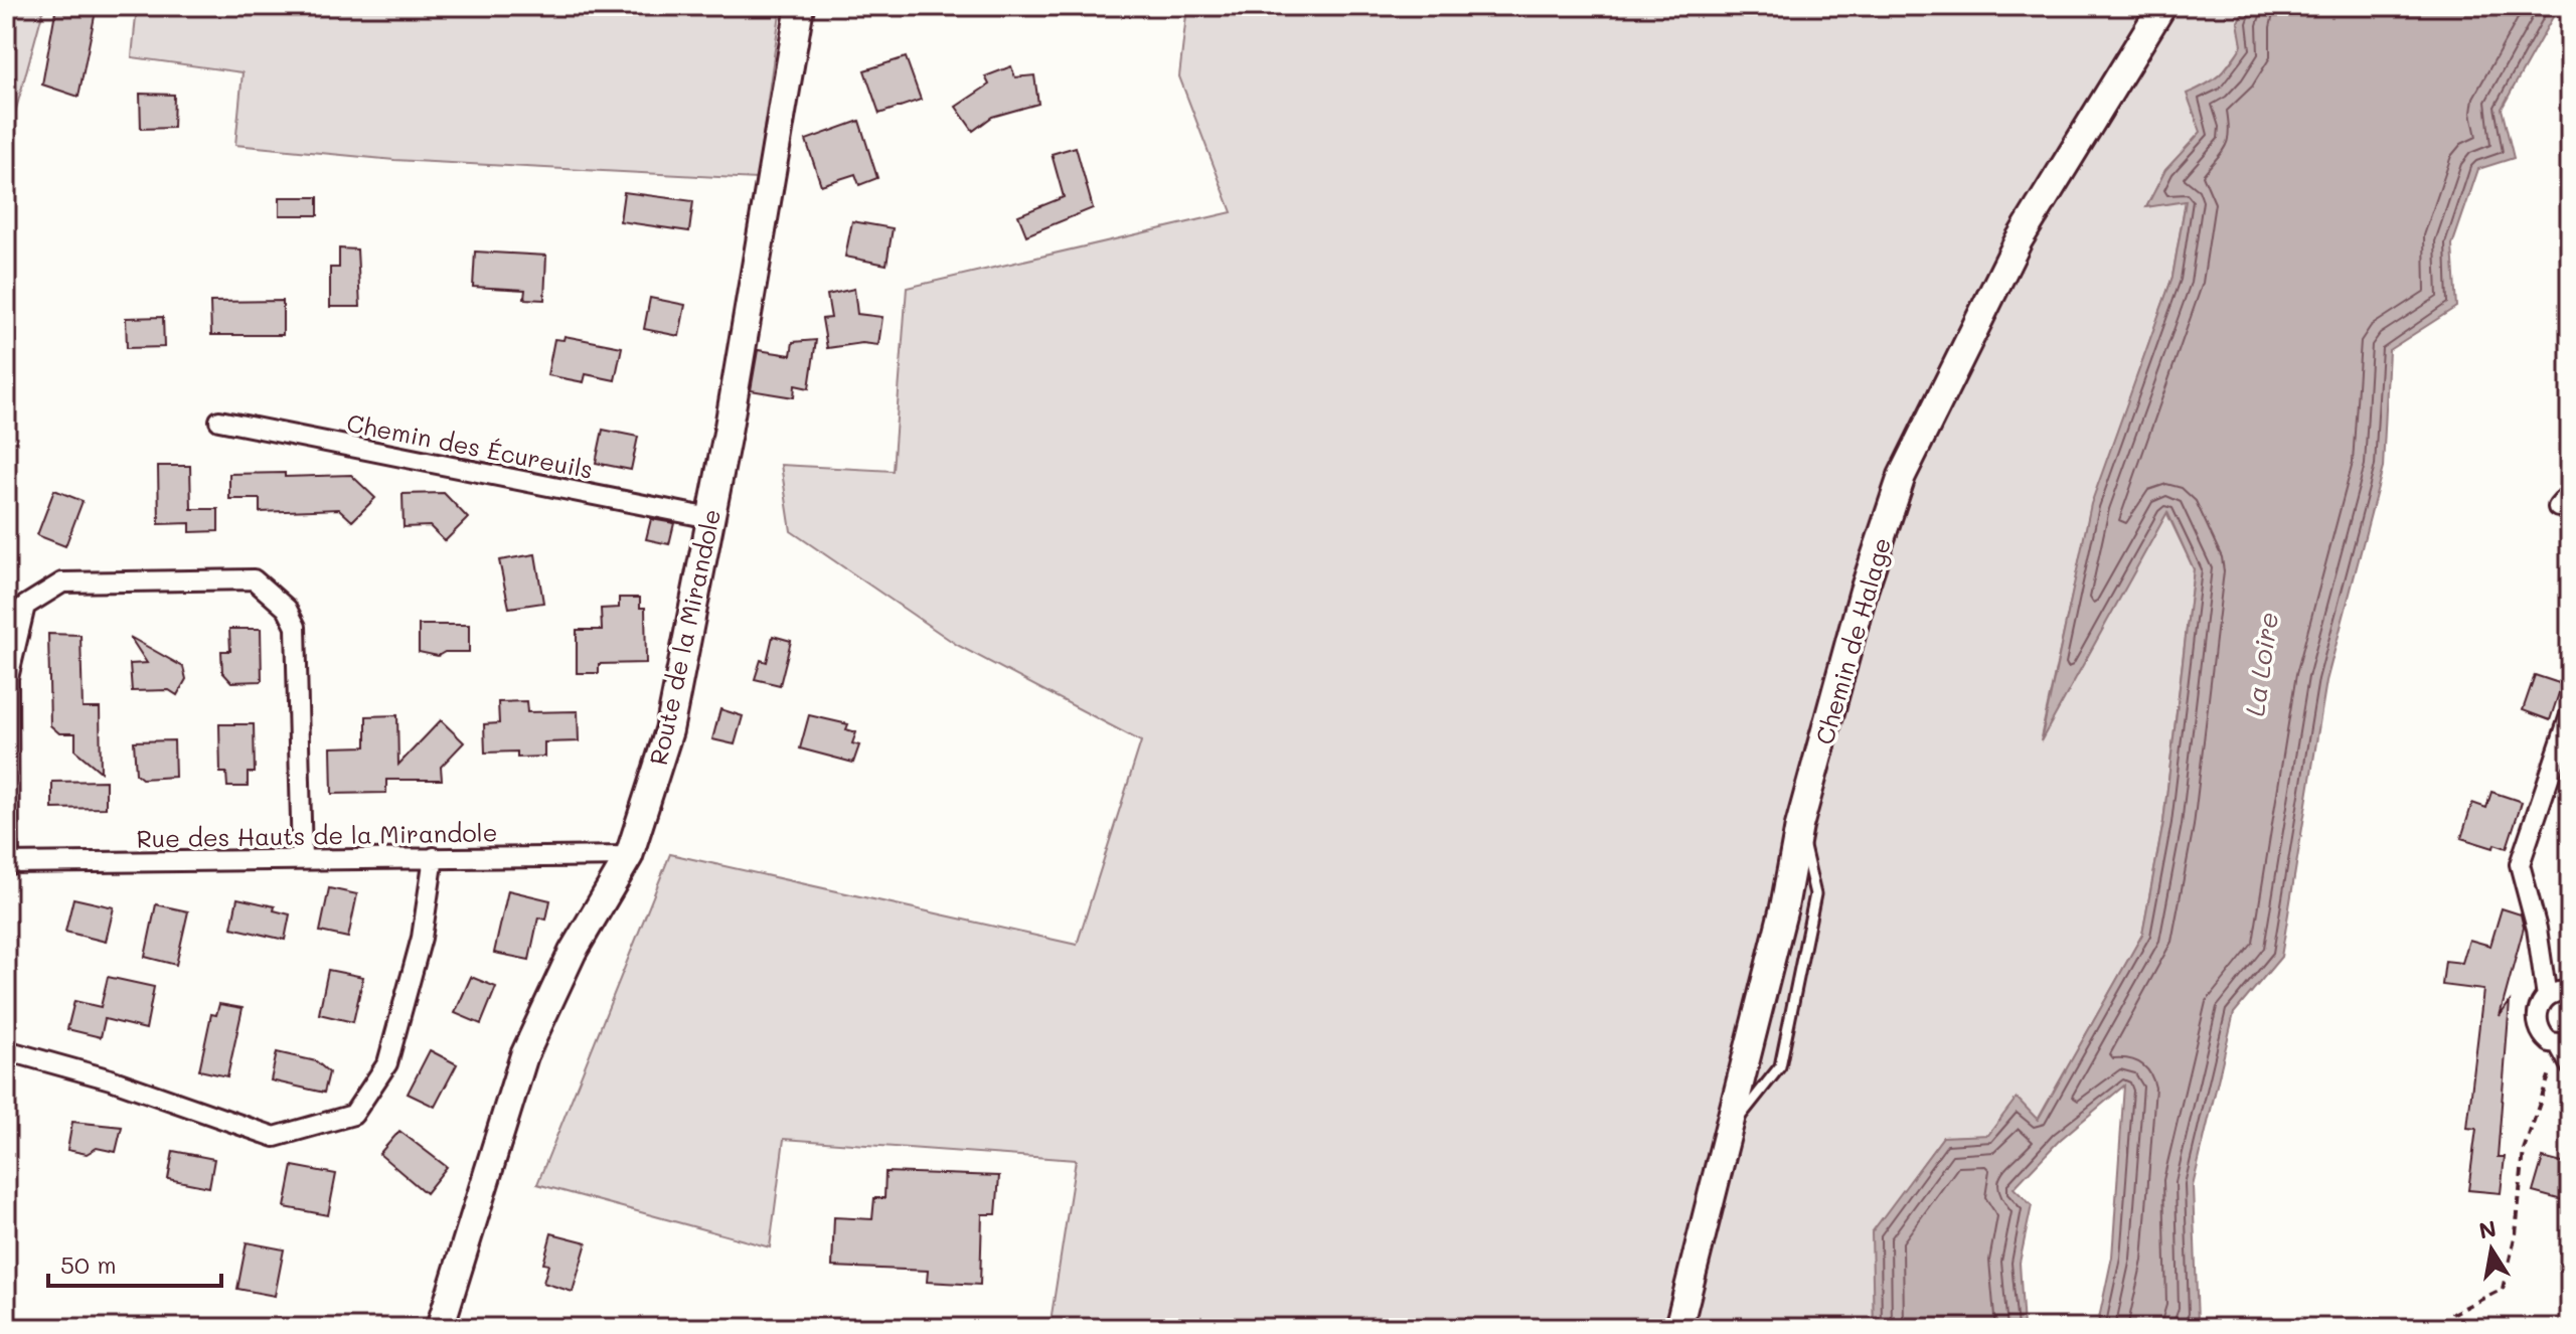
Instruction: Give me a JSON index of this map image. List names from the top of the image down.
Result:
{
  "streets": {
    "main road": ["Route de la Mirandole", "Chemin de Halage"],
    "street": ["Chemin des Écureuils", "Rue des Hauts de la Mirandole"]
  },
  "crossings": [
    ["Chemin des Écureuils", "Route de la Mirandole"],
    ["Route de la Mirandole", "Rue des Hauts de la Mirandole"]
  ],
  "water": ["La Loire"],
  "scale_bar": "50 m",
  "north": "top"
}
